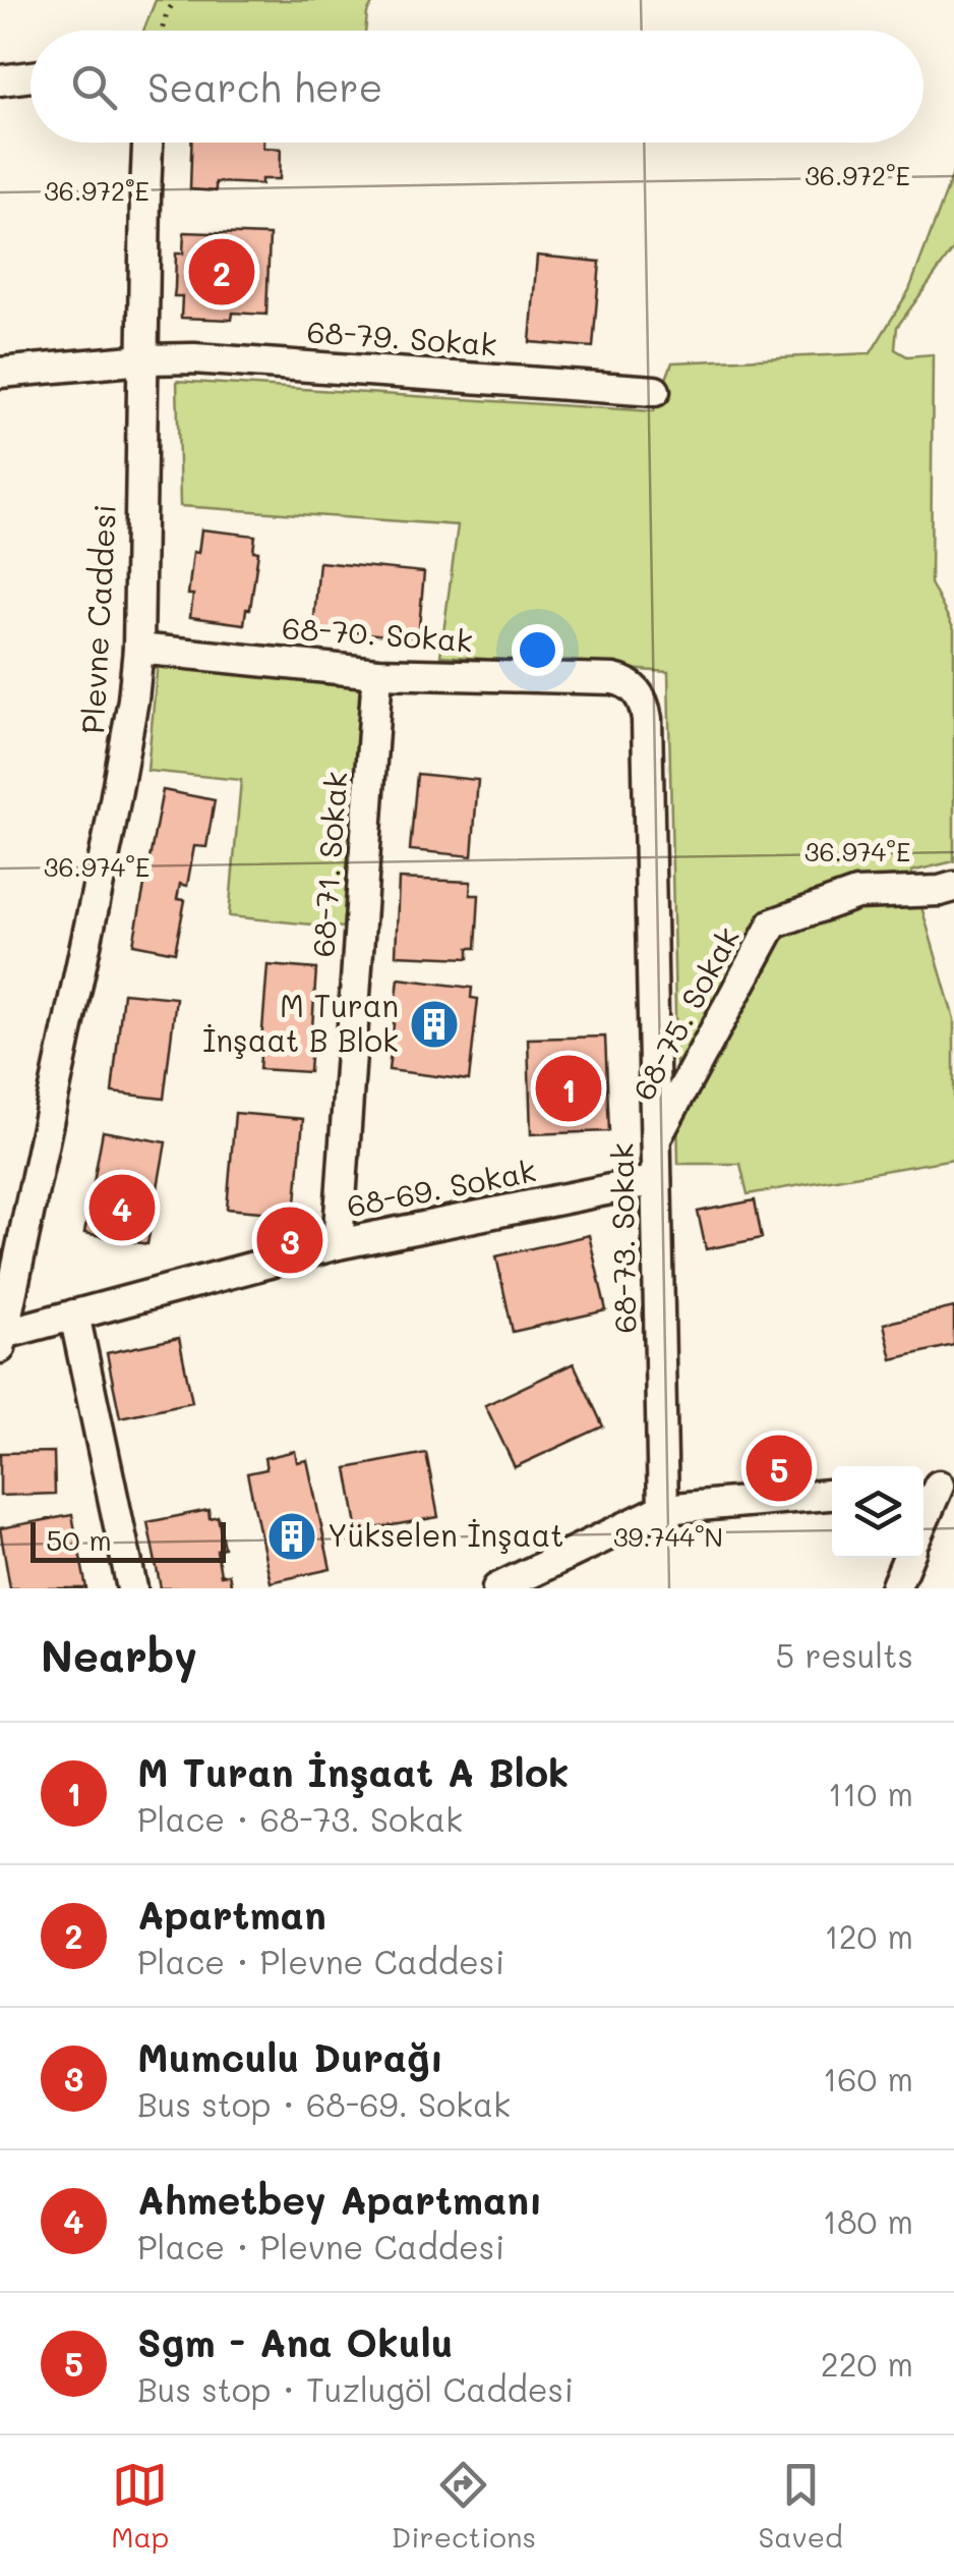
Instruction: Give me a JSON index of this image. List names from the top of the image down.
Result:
{
  "streets": {
    "street": [
      "68-79. Sokak",
      "Plevne Caddesi",
      "68-70. Sokak",
      "68-71. Sokak",
      "68-75. Sokak",
      "68-69. Sokak",
      "68-73. Sokak"
    ]
  },
  "crossings": [
    ["68-79. Sokak", "Plevne Caddesi"],
    ["Plevne Caddesi", "68-70. Sokak"],
    ["Plevne Caddesi", "68-69. Sokak"],
    ["68-70. Sokak", "68-71. Sokak"],
    ["68-70. Sokak", "68-73. Sokak"],
    ["68-71. Sokak", "68-69. Sokak"],
    ["68-75. Sokak", "68-73. Sokak"],
    ["68-69. Sokak", "68-73. Sokak"]
  ],
  "places": {
    "building": ["M Turan İnşaat B Blok", "Yükselen İnşaat"]
  },
  "scale_bar": "50 m",
  "page": {
    "search": "Search here",
    "pins": [
      "2",
      "1",
      "4",
      "3",
      "5"
    ],
    "scale": "50 m",
    "heading": ["Nearby", "5 results"],
    "list": [
      {
        "mark": "1",
        "name": "M Turan İnşaat A Blok",
        "note": "Place · 68-73. Sokak",
        "value": "110 m"
      },
      {
        "mark": "2",
        "name": "Apartman",
        "note": "Place · Plevne Caddesi",
        "value": "120 m"
      },
      {
        "mark": "3",
        "name": "Mumculu Durağı",
        "note": "Bus stop · 68-69. Sokak",
        "value": "160 m"
      },
      {
        "mark": "4",
        "name": "Ahmetbey Apartmanı",
        "note": "Place · Plevne Caddesi",
        "value": "180 m"
      },
      {
        "mark": "5",
        "name": "Sgm - Ana Okulu",
        "note": "Bus stop · Tuzlugöl Caddesi",
        "value": "220 m"
      }
    ],
    "nav": ["Map", "Directions", "Saved"]
  },
  "coordinates": ["36.972°E", "36.974°E", "39.744°N"]
}
